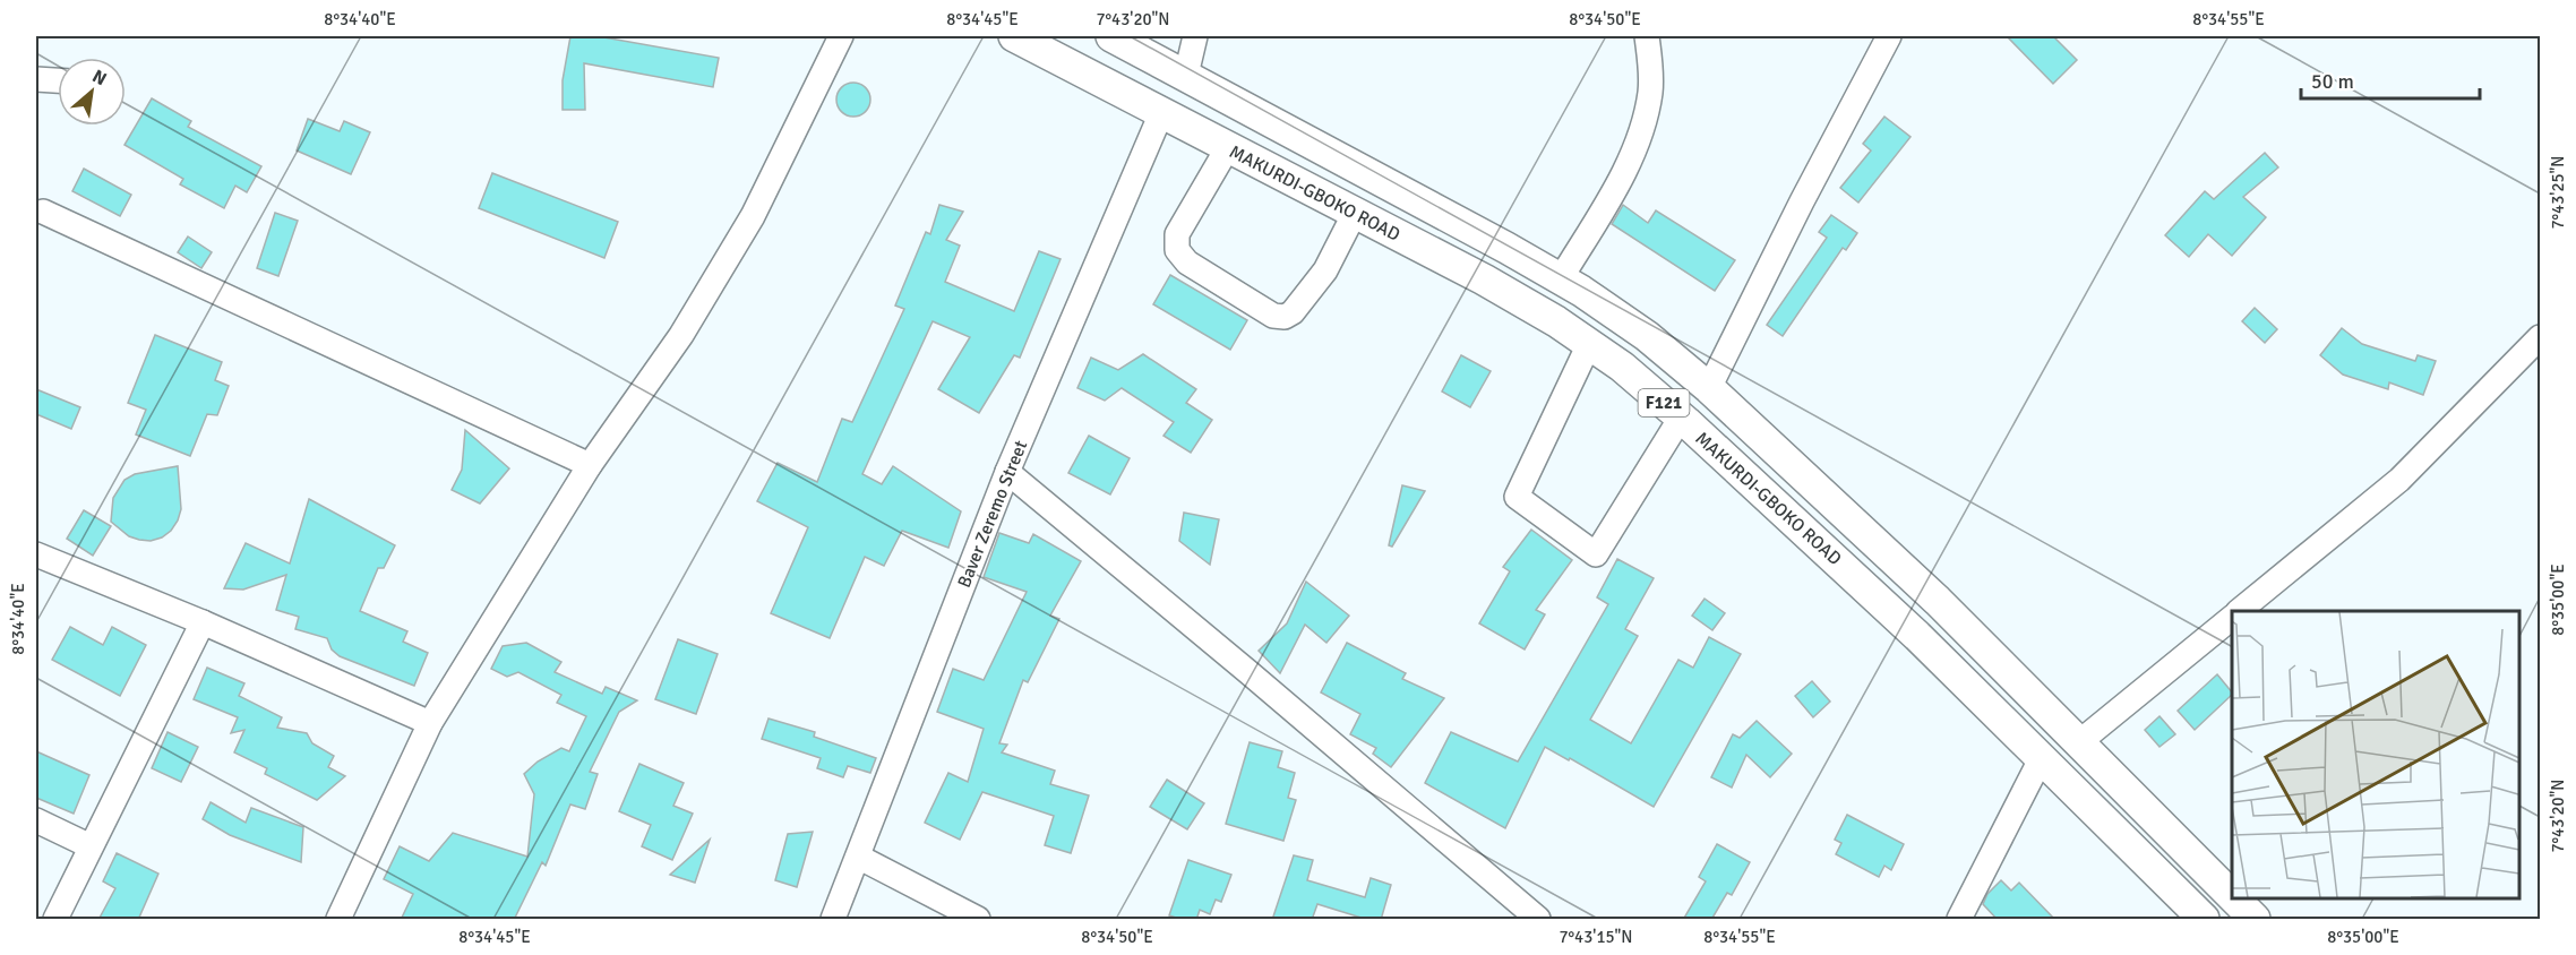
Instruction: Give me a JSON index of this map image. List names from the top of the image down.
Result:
{
  "streets": {
    "main road": ["MAKURDI-GBOKO ROAD", "F121"],
    "street": ["Baver Zeremo Street"]
  },
  "crossings": [
    ["MAKURDI-GBOKO ROAD", "Baver Zeremo Street"]
  ],
  "scale_bar": "50 m",
  "north": "top right",
  "coordinates": [
    "8°34'40\"E",
    "8°34'45\"E",
    "7°43'20\"N",
    "8°34'50\"E",
    "8°34'55\"E",
    "7°43'25\"N",
    "8°35'00\"E",
    "7°43'15\"N"
  ]
}
